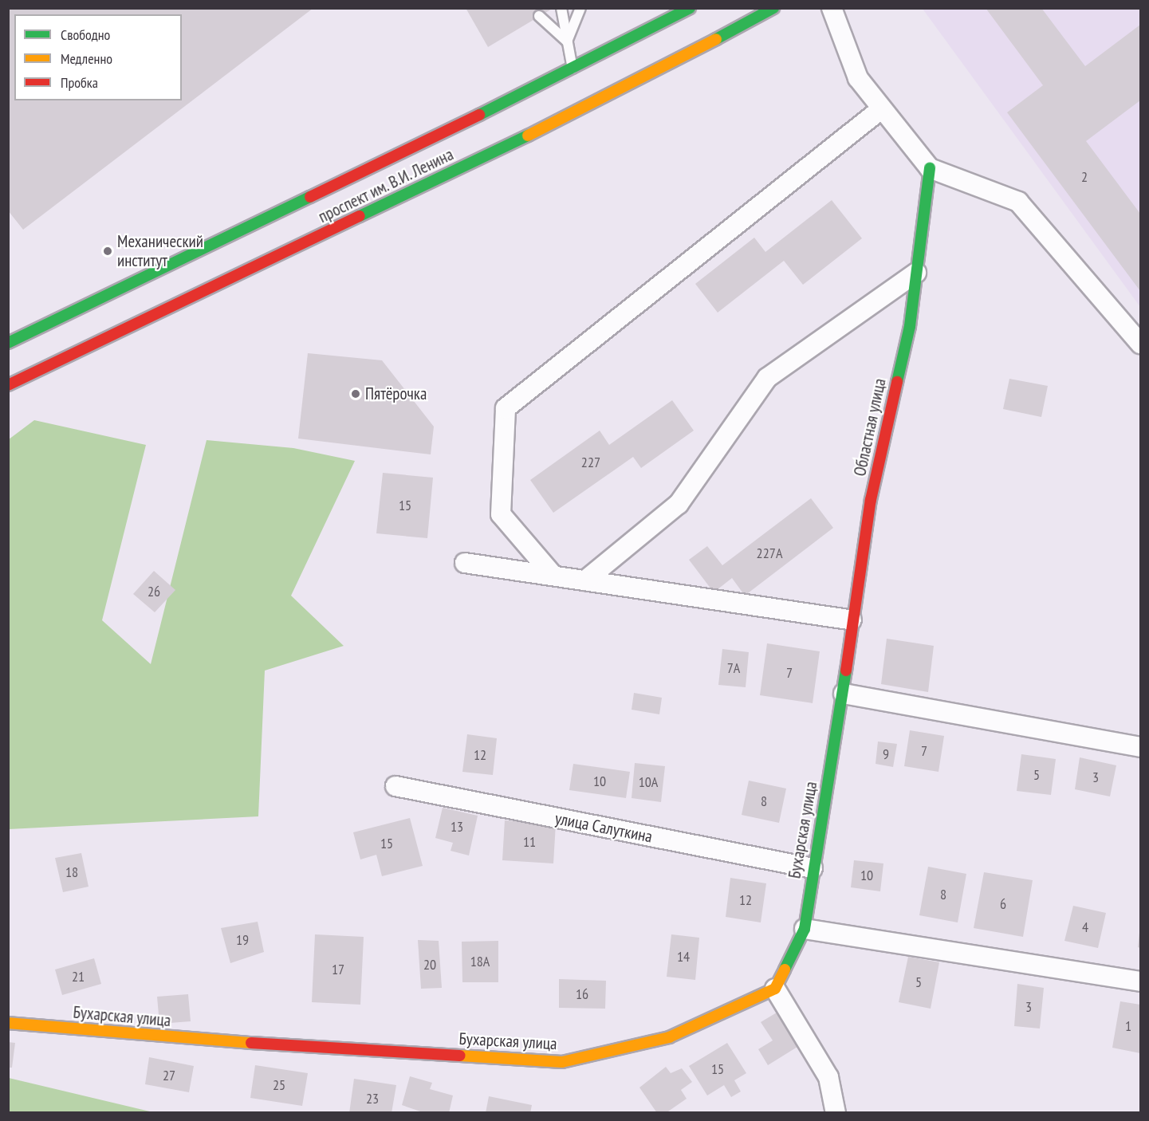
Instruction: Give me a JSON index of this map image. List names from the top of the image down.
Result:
{
  "streets": {
    "street": [
      "проспект им. В.И. Ленина",
      "Областная улица",
      "улица Салуткина",
      "Бухарская улица"
    ]
  },
  "crossings": [
    ["Областная улица", "Бухарская улица"],
    ["улица Салуткина", "Бухарская улица"]
  ],
  "places": ["Механический институт", "Пятёрочка"],
  "house_numbers": [
    "2",
    "227",
    "15",
    "227А",
    "26",
    "7А",
    "7",
    "7",
    "9",
    "12",
    "5",
    "3",
    "10",
    "10А",
    "8",
    "13",
    "11",
    "15",
    "18",
    "10",
    "8",
    "12",
    "6",
    "4",
    "19",
    "14",
    "18А",
    "20",
    "17",
    "21",
    "5",
    "16",
    "3",
    "1",
    "15",
    "27",
    "25",
    "23"
  ],
  "legend": ["Свободно", "Медленно", "Пробка"]
}
